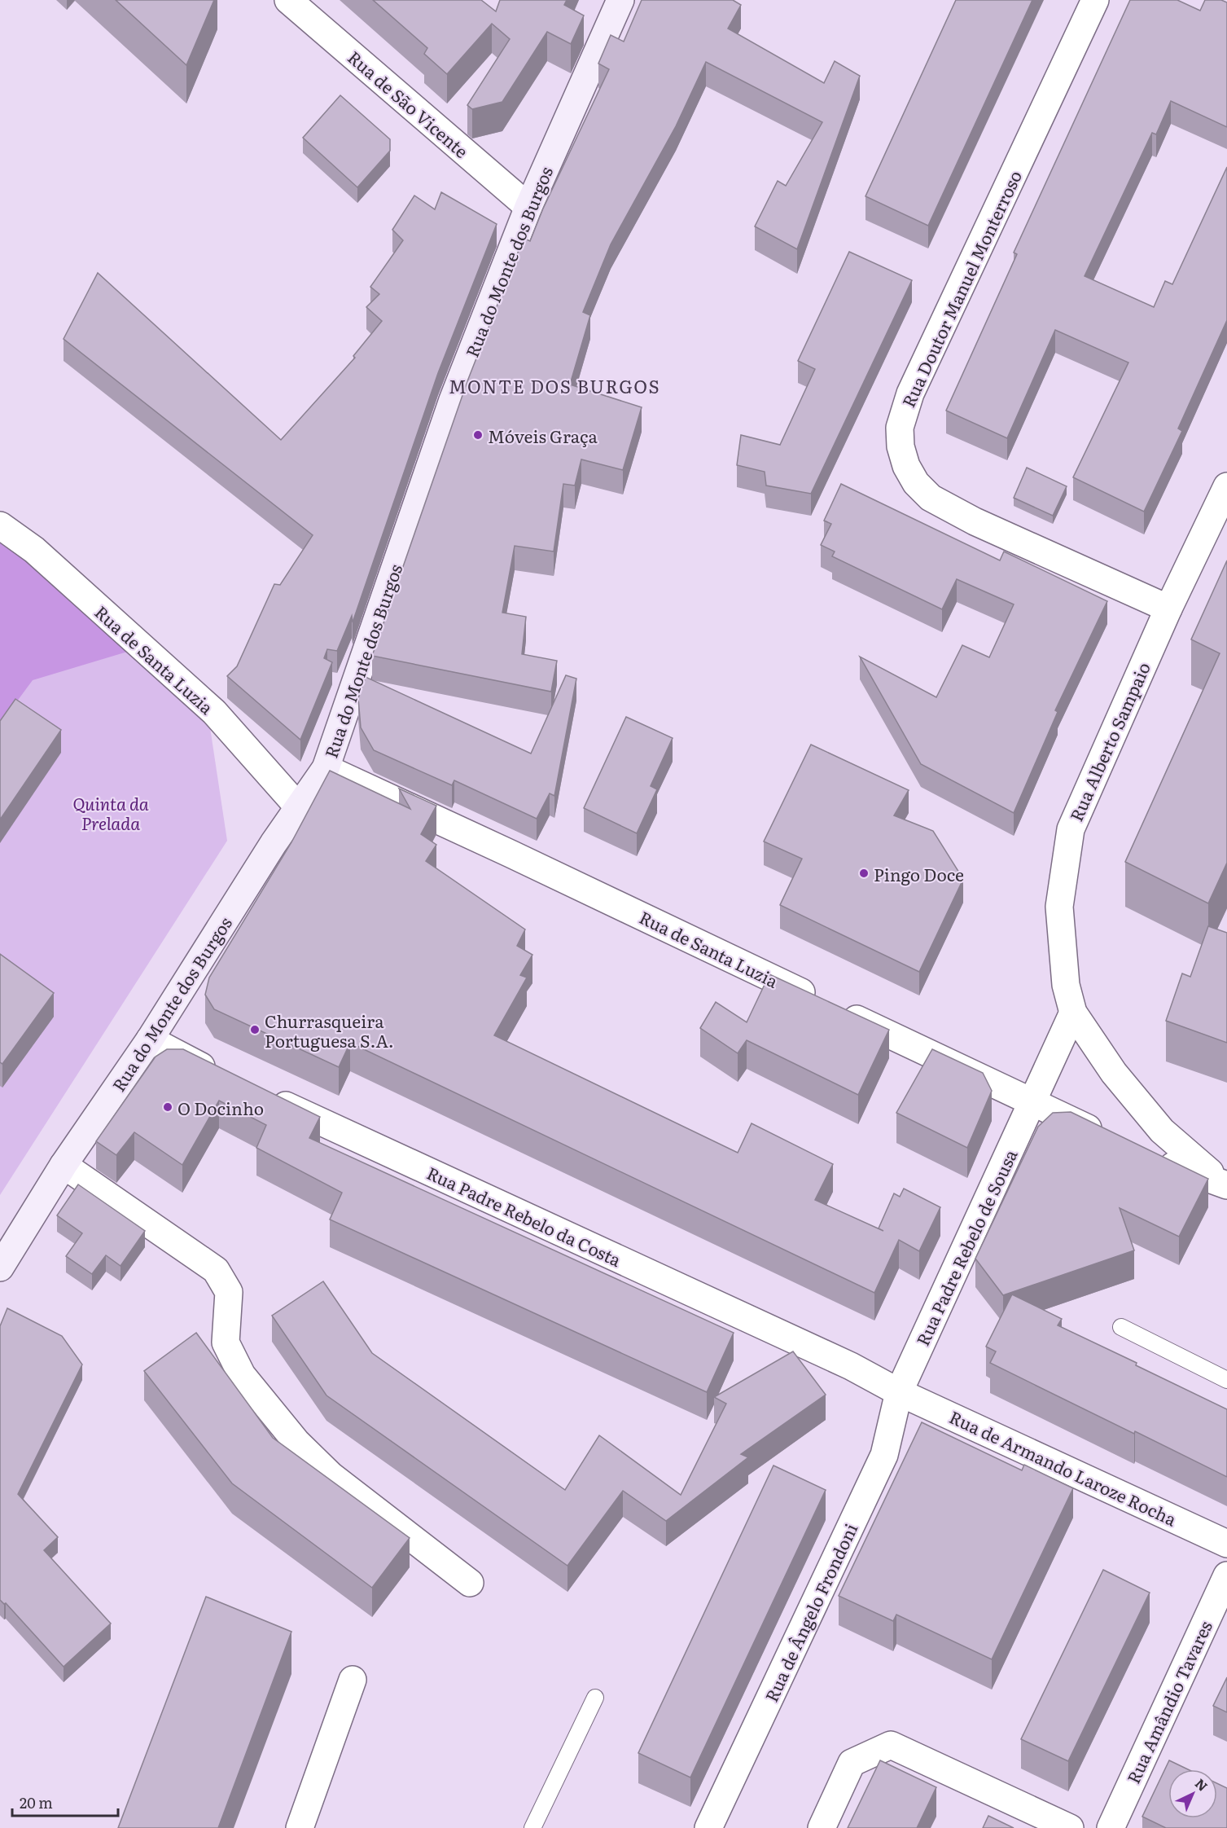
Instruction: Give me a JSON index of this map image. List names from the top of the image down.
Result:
{
  "streets": {
    "main road": ["Rua do Monte dos Burgos"],
    "street": [
      "Rua de São Vicente",
      "Rua Doutor Manuel Monterroso",
      "Rua de Santa Luzia",
      "Rua Alberto Sampaio",
      "Rua Padre Rebelo da Costa",
      "Rua Padre Rebelo de Sousa",
      "Rua de Armando Laroze Rocha",
      "Rua de Ângelo Frondoni",
      "Rua Amândio Tavares"
    ]
  },
  "crossings": [
    ["Rua de São Vicente", "Rua do Monte dos Burgos"],
    ["Rua do Monte dos Burgos", "Rua de Santa Luzia"],
    ["Rua Doutor Manuel Monterroso", "Rua Alberto Sampaio"],
    ["Rua de Santa Luzia", "Rua Padre Rebelo de Sousa"],
    ["Rua Padre Rebelo da Costa", "Rua Padre Rebelo de Sousa"],
    ["Rua Padre Rebelo da Costa", "Rua de Armando Laroze Rocha"],
    ["Rua Padre Rebelo da Costa", "Rua de Ângelo Frondoni"],
    ["Rua Padre Rebelo de Sousa", "Rua de Armando Laroze Rocha"],
    ["Rua Padre Rebelo de Sousa", "Rua de Ângelo Frondoni"],
    ["Rua de Armando Laroze Rocha", "Rua de Ângelo Frondoni"]
  ],
  "districts": ["MONTE DOS BURGOS"],
  "parks": ["Quinta da Prelada"],
  "places": [
    "Móveis Graça",
    "Pingo Doce",
    "Churrasqueira Portuguesa S.A.",
    "O Docinho"
  ],
  "scale_bar": "20 m",
  "north": "top right"
}
